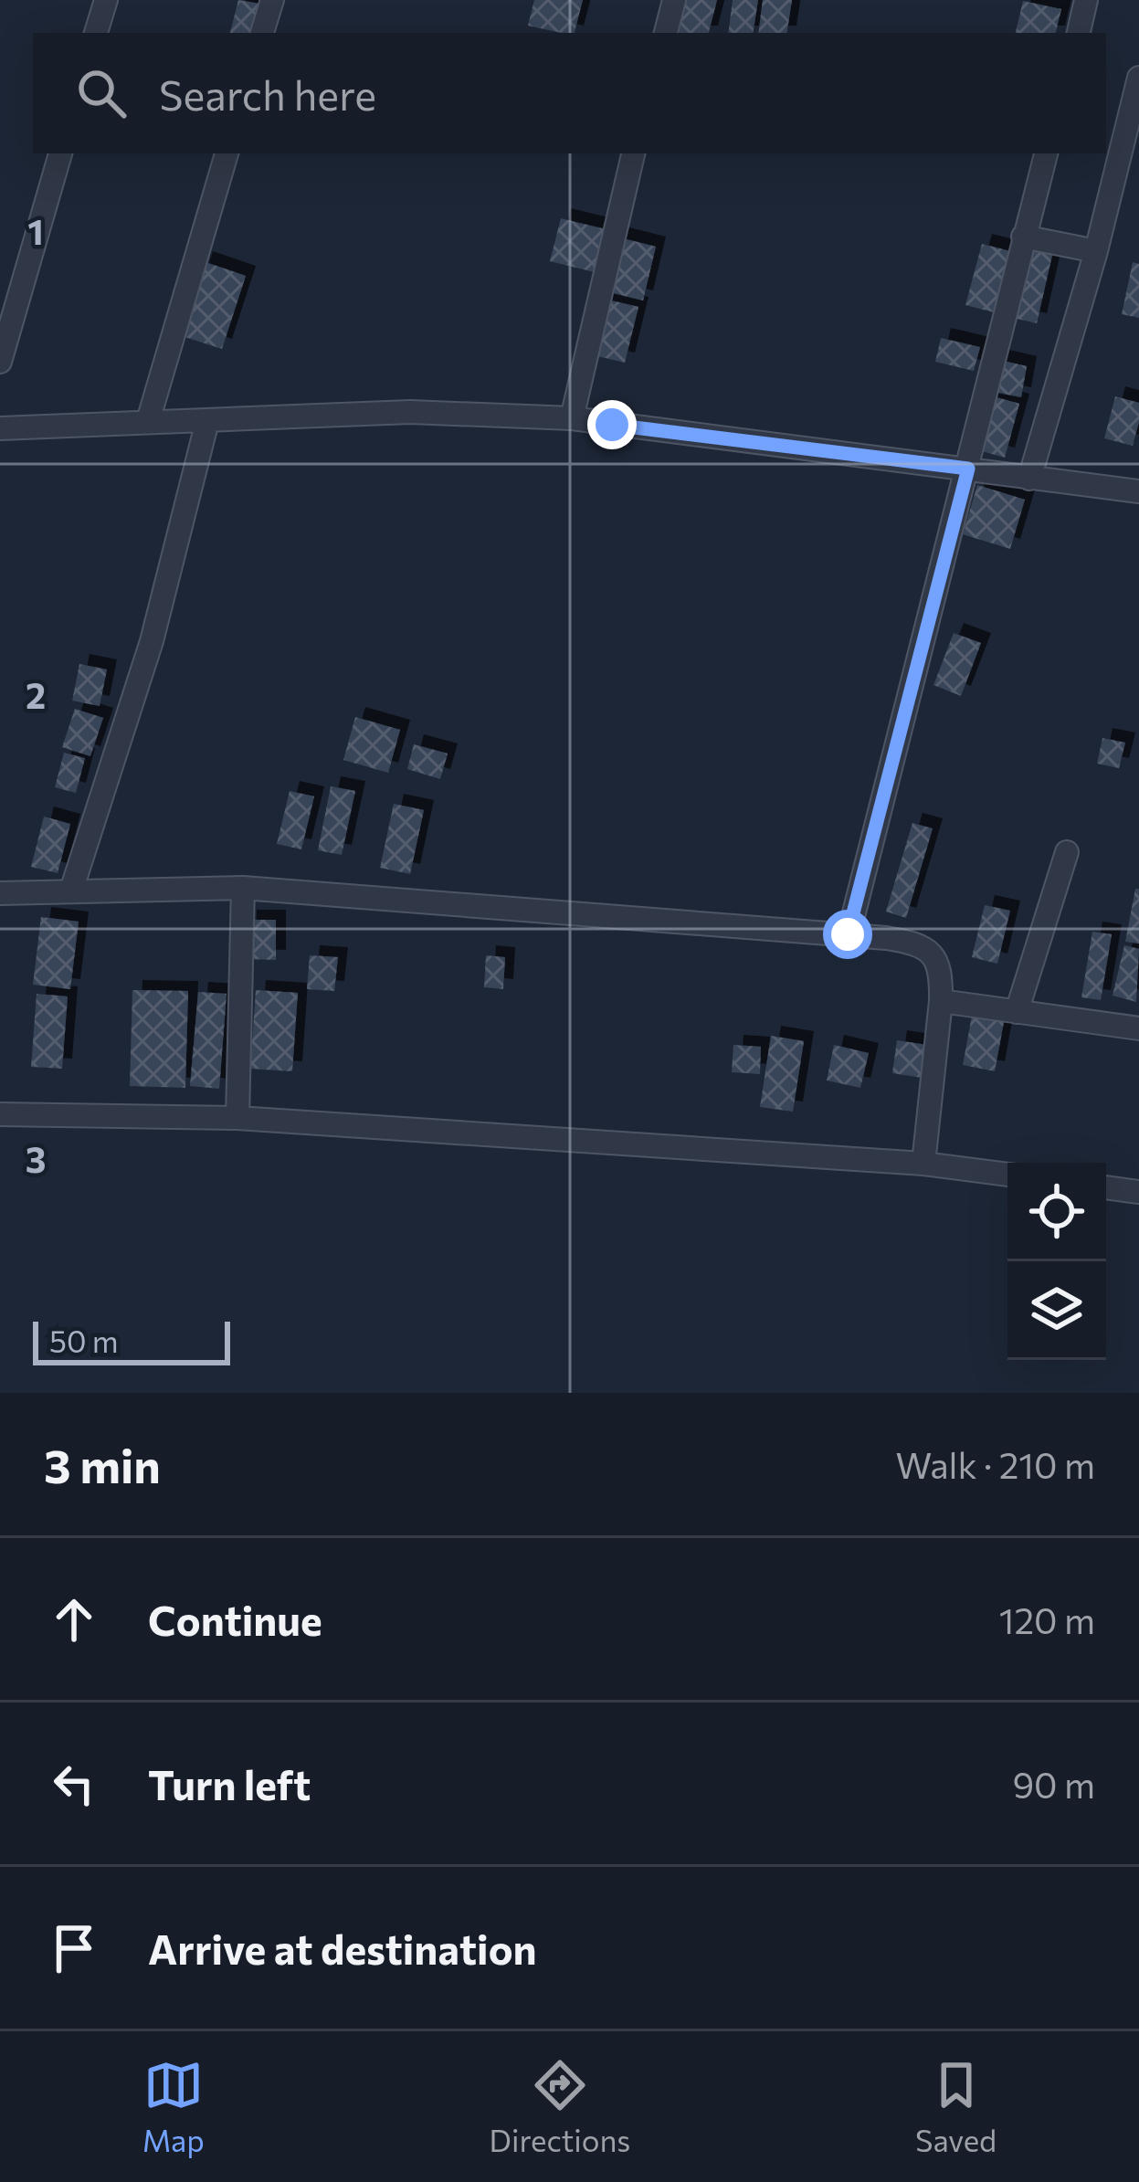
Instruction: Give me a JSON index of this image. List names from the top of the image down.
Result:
{
  "scale_bar": "50 m",
  "page": {
    "search": "Search here",
    "scale": "50 m",
    "heading": ["3 min", "Walk · 210 m"],
    "list": [
      ["Continue", "120 m"],
      ["Turn left", "90 m"],
      "Arrive at destination"
    ],
    "nav": ["Map", "Directions", "Saved"]
  },
  "grid": {
    "rows": ["1", "2", "3"]
  }
}
